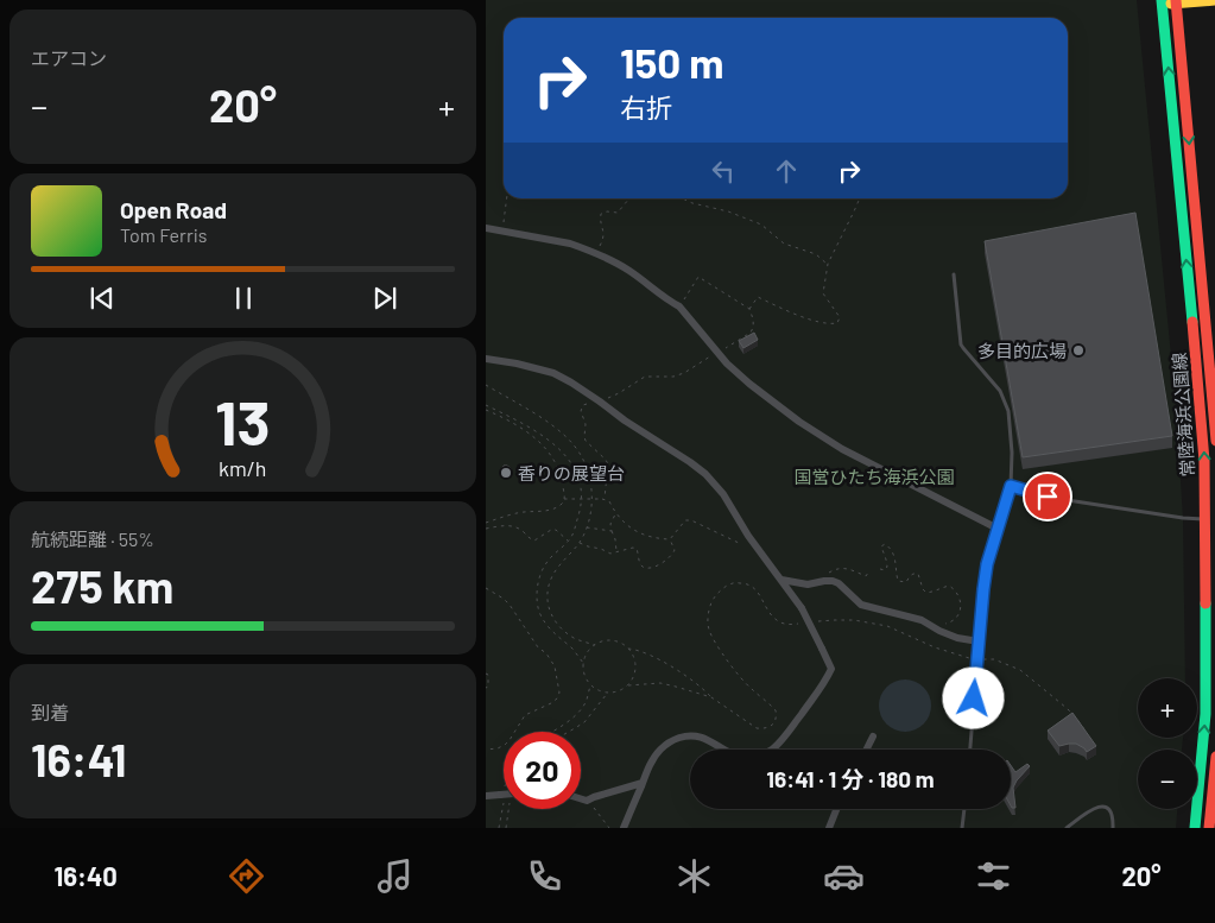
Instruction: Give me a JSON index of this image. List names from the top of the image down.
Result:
{
  "streets": {
    "main road": ["常陸海浜公園線"]
  },
  "parks": ["国営ひたち海浜公園"],
  "places": ["多目的広場", "香りの展望台"],
  "page": {
    "tile": [
      "エアコン",
      ["航続距離 · 55%", "275 km"],
      ["到着", "16:41"]
    ],
    "turn": ["150 m", "右折"],
    "heat": ["−", "20°", "+"],
    "song": ["Open Road", "Tom Ferris"],
    "map_buttons": ["+", "−"],
    "limit": "20",
    "trip": "16:41 · 1 分 · 180 m",
    "tabs": ["16:40", "20°"],
    "gauge": ["13", "km/h"]
  }
}
